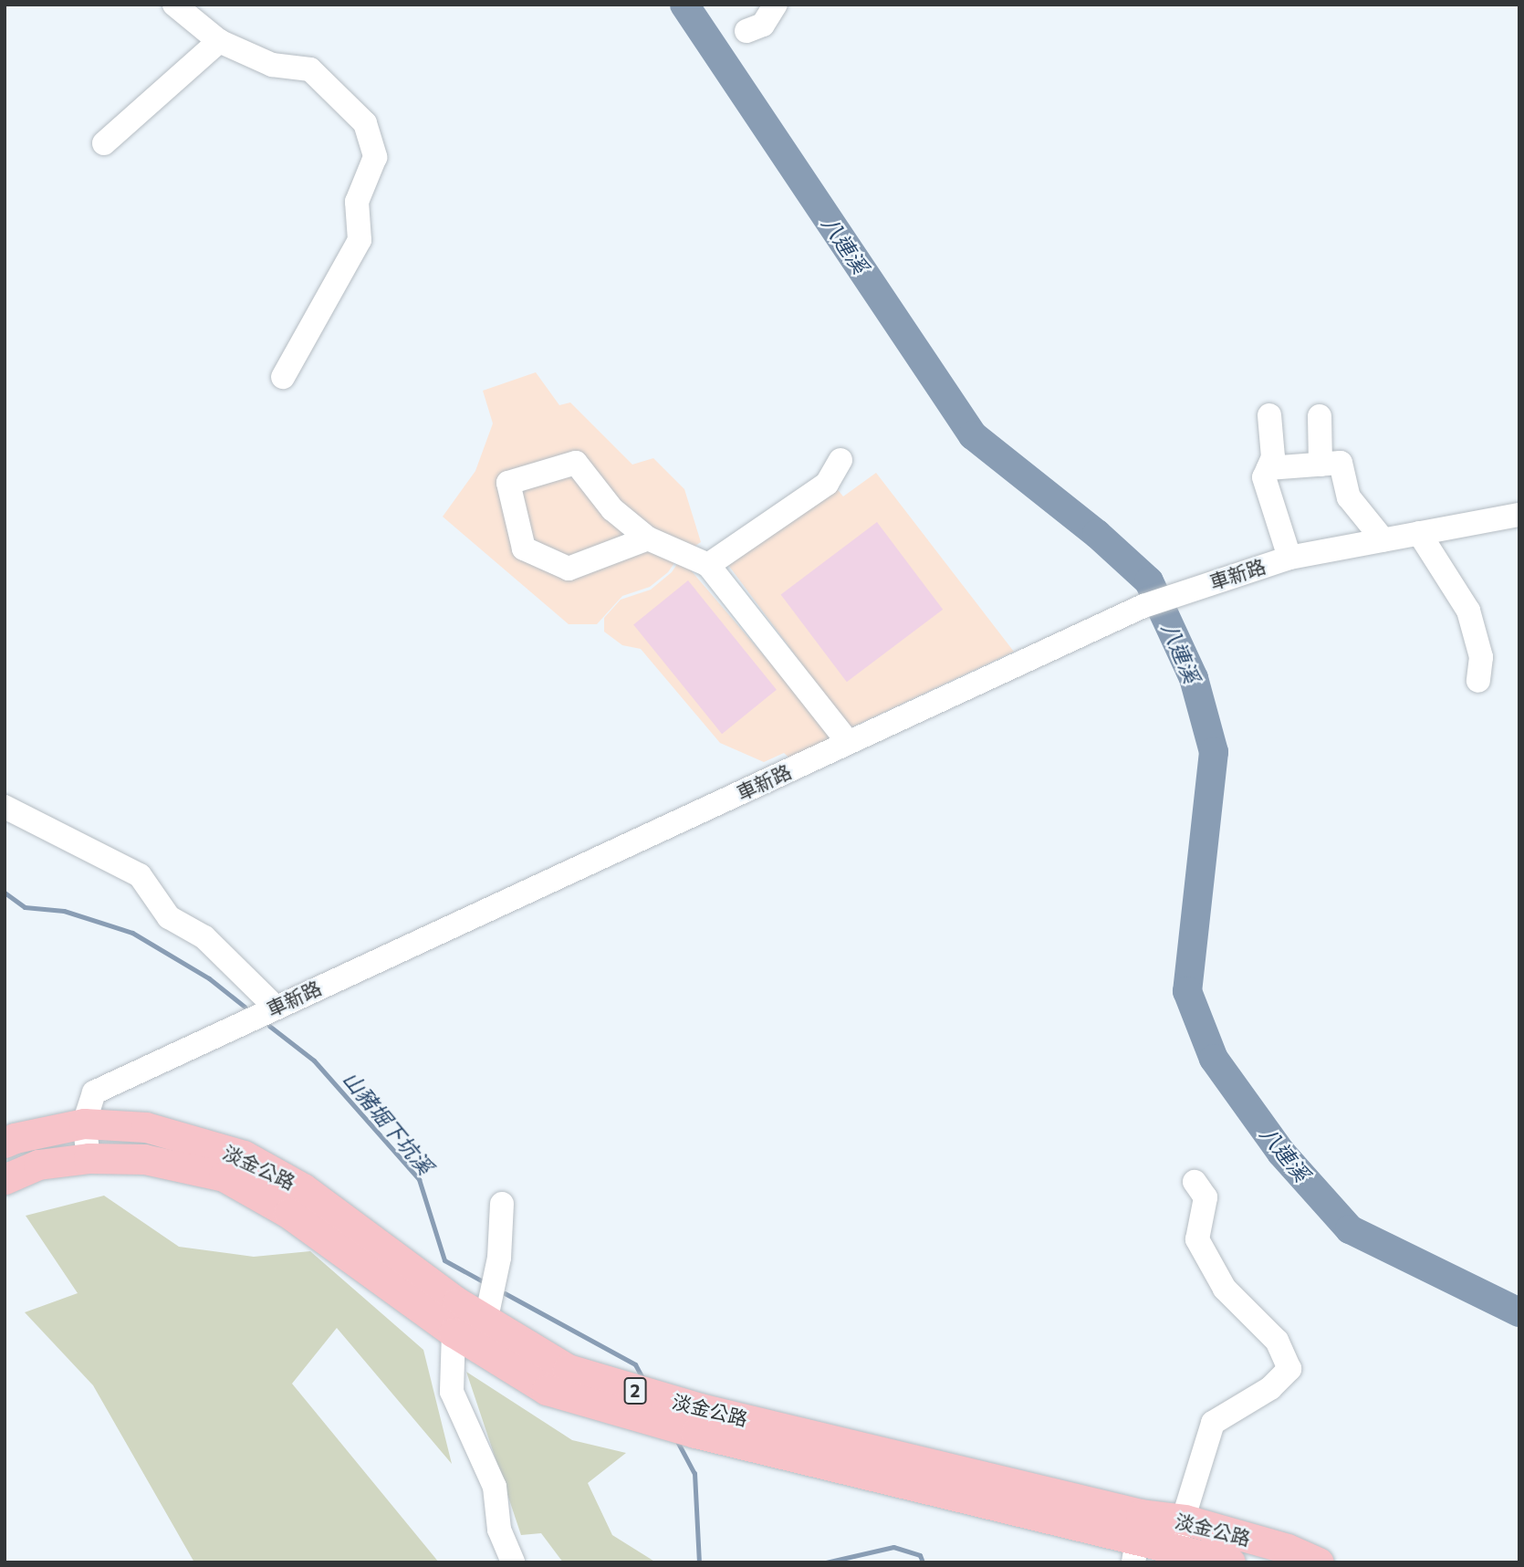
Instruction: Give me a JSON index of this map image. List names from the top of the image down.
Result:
{
  "streets": {
    "main road": ["淡金公路", "2"],
    "street": ["車新路"]
  },
  "crossings": [
    ["車新路", "淡金公路"]
  ],
  "water": ["八連溪", "山豬堀下坑溪"]
}
